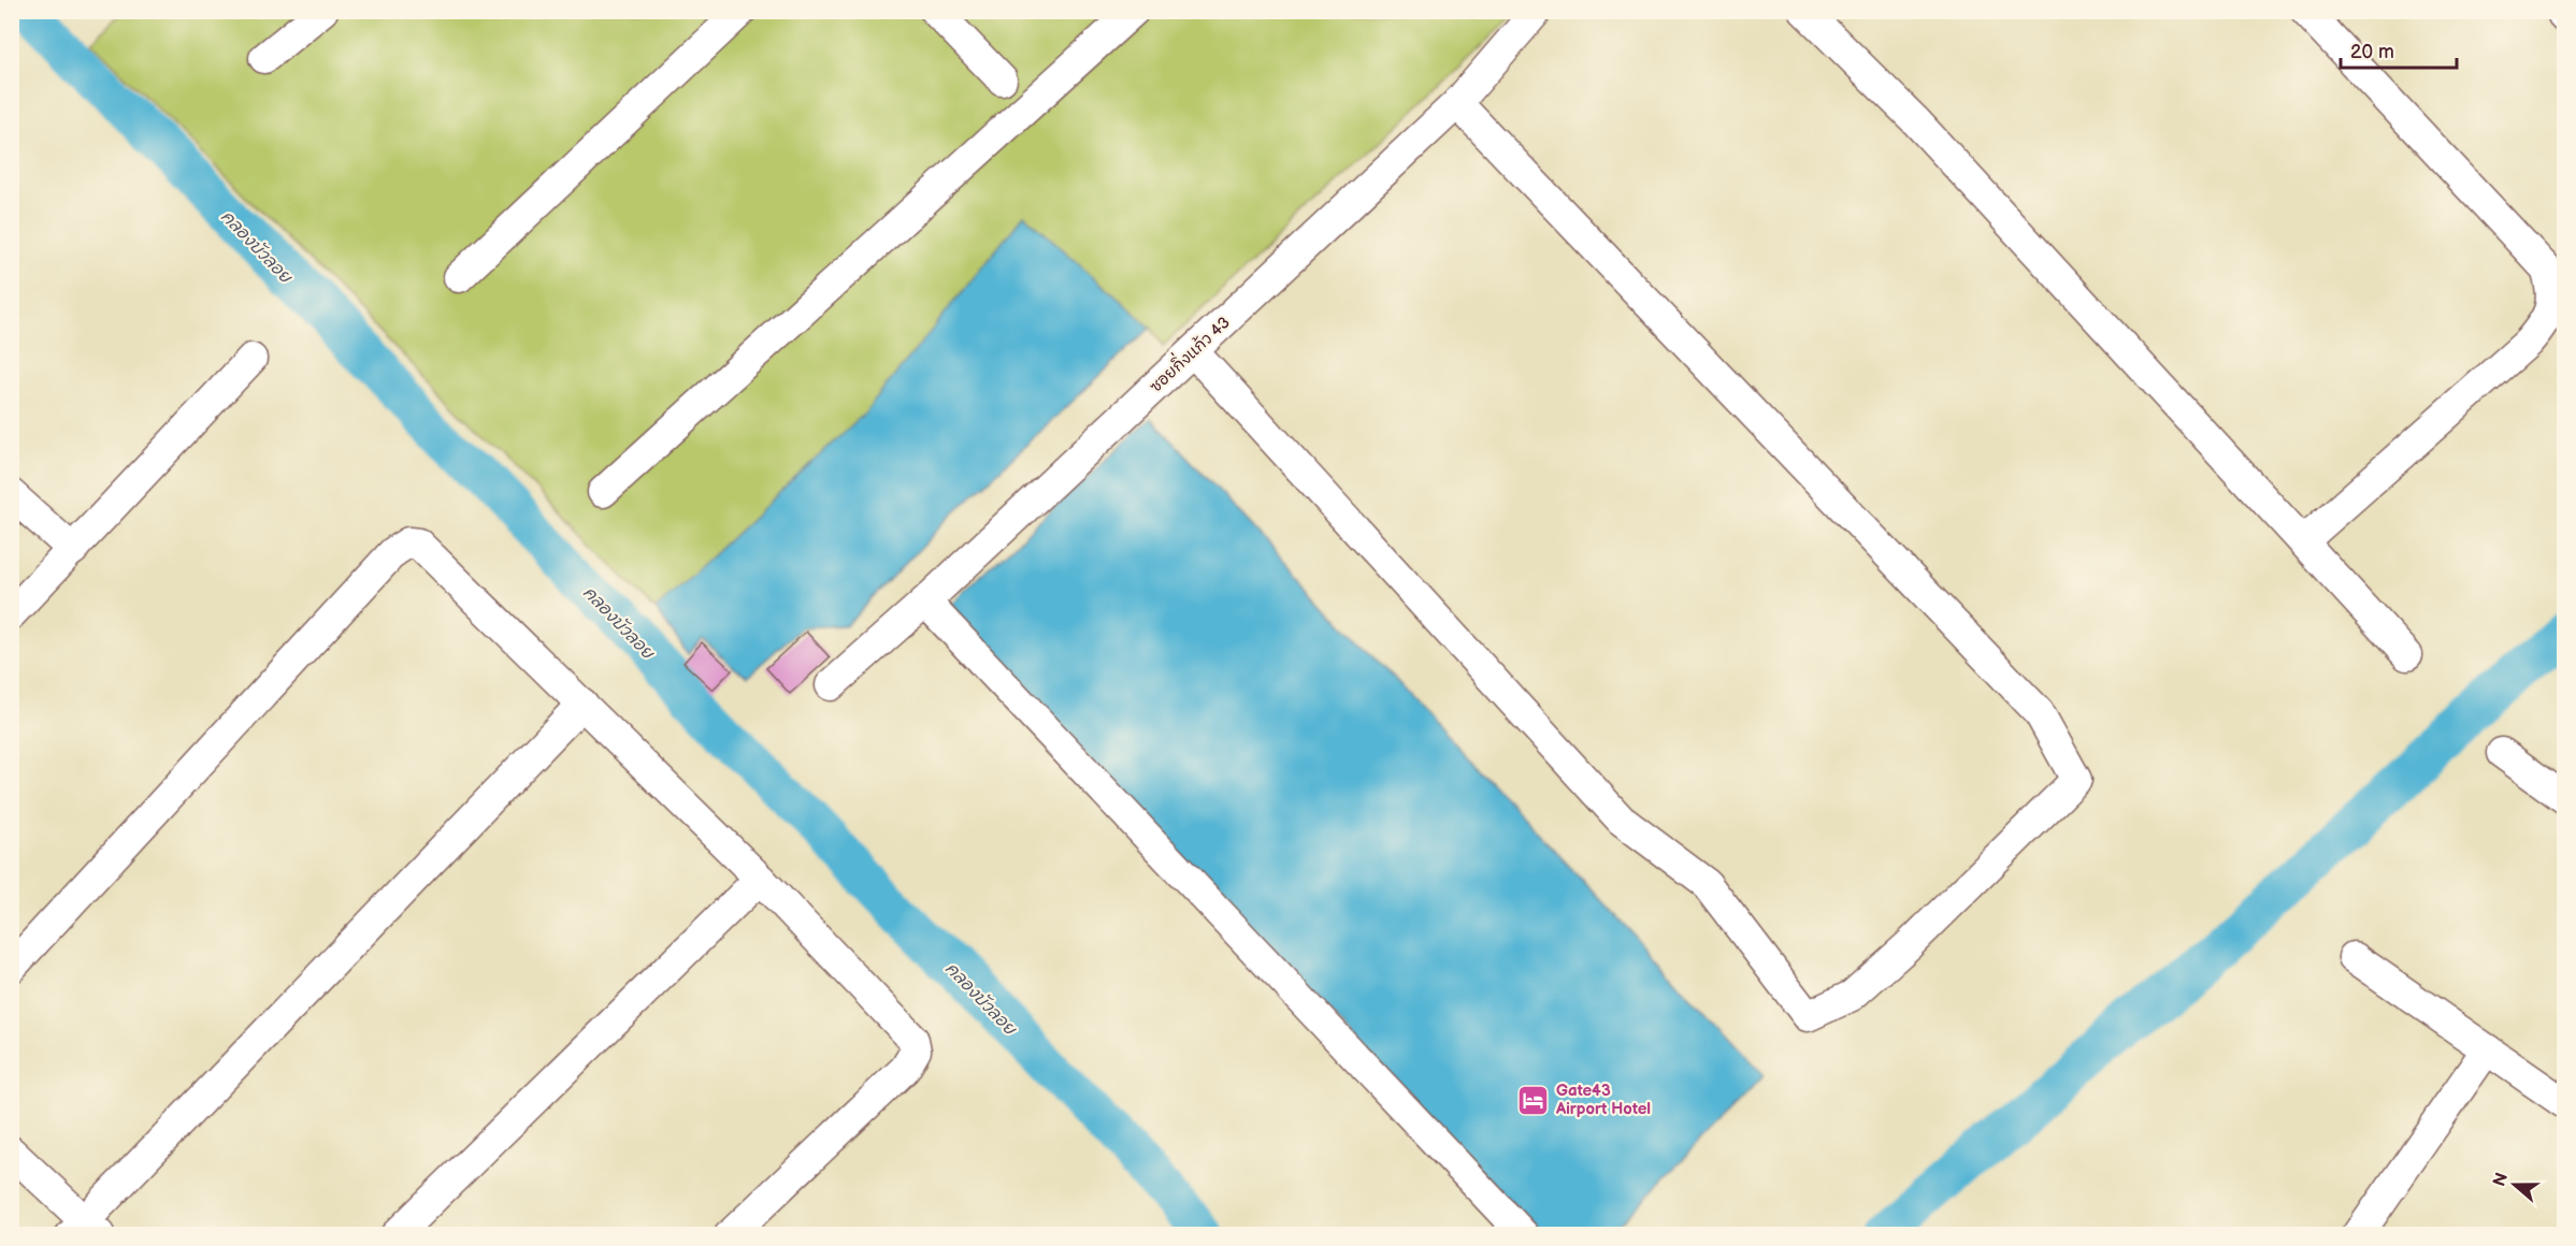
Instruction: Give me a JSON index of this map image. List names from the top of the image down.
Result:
{
  "streets": {
    "street": ["ซอยกิ่งแก้ว 43"]
  },
  "water": ["คลองบัวลอย"],
  "places": {
    "hotel": ["Gate43 Airport Hotel"]
  },
  "scale_bar": "20 m",
  "north": "left"
}
